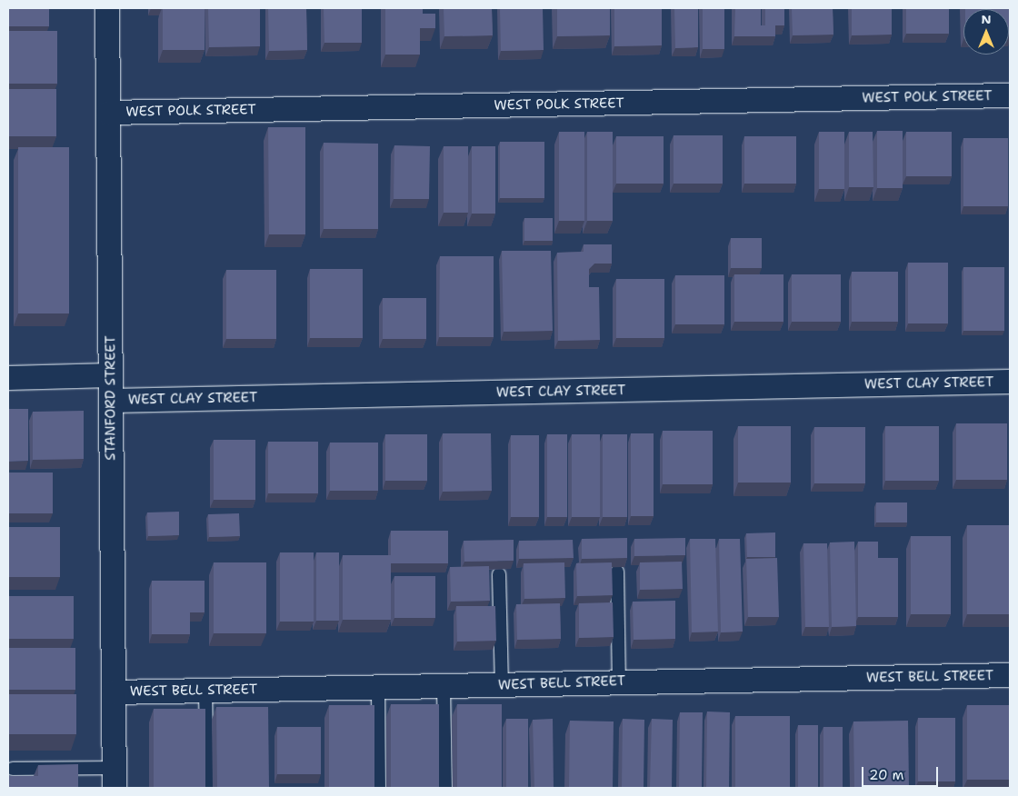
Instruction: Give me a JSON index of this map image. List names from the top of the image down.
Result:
{
  "streets": {
    "street": [
      "WEST POLK STREET",
      "WEST CLAY STREET",
      "STANFORD STREET",
      "WEST BELL STREET"
    ]
  },
  "crossings": [
    ["WEST POLK STREET", "STANFORD STREET"],
    ["WEST CLAY STREET", "STANFORD STREET"],
    ["STANFORD STREET", "WEST BELL STREET"]
  ],
  "scale_bar": "20 m",
  "north": "top"
}
